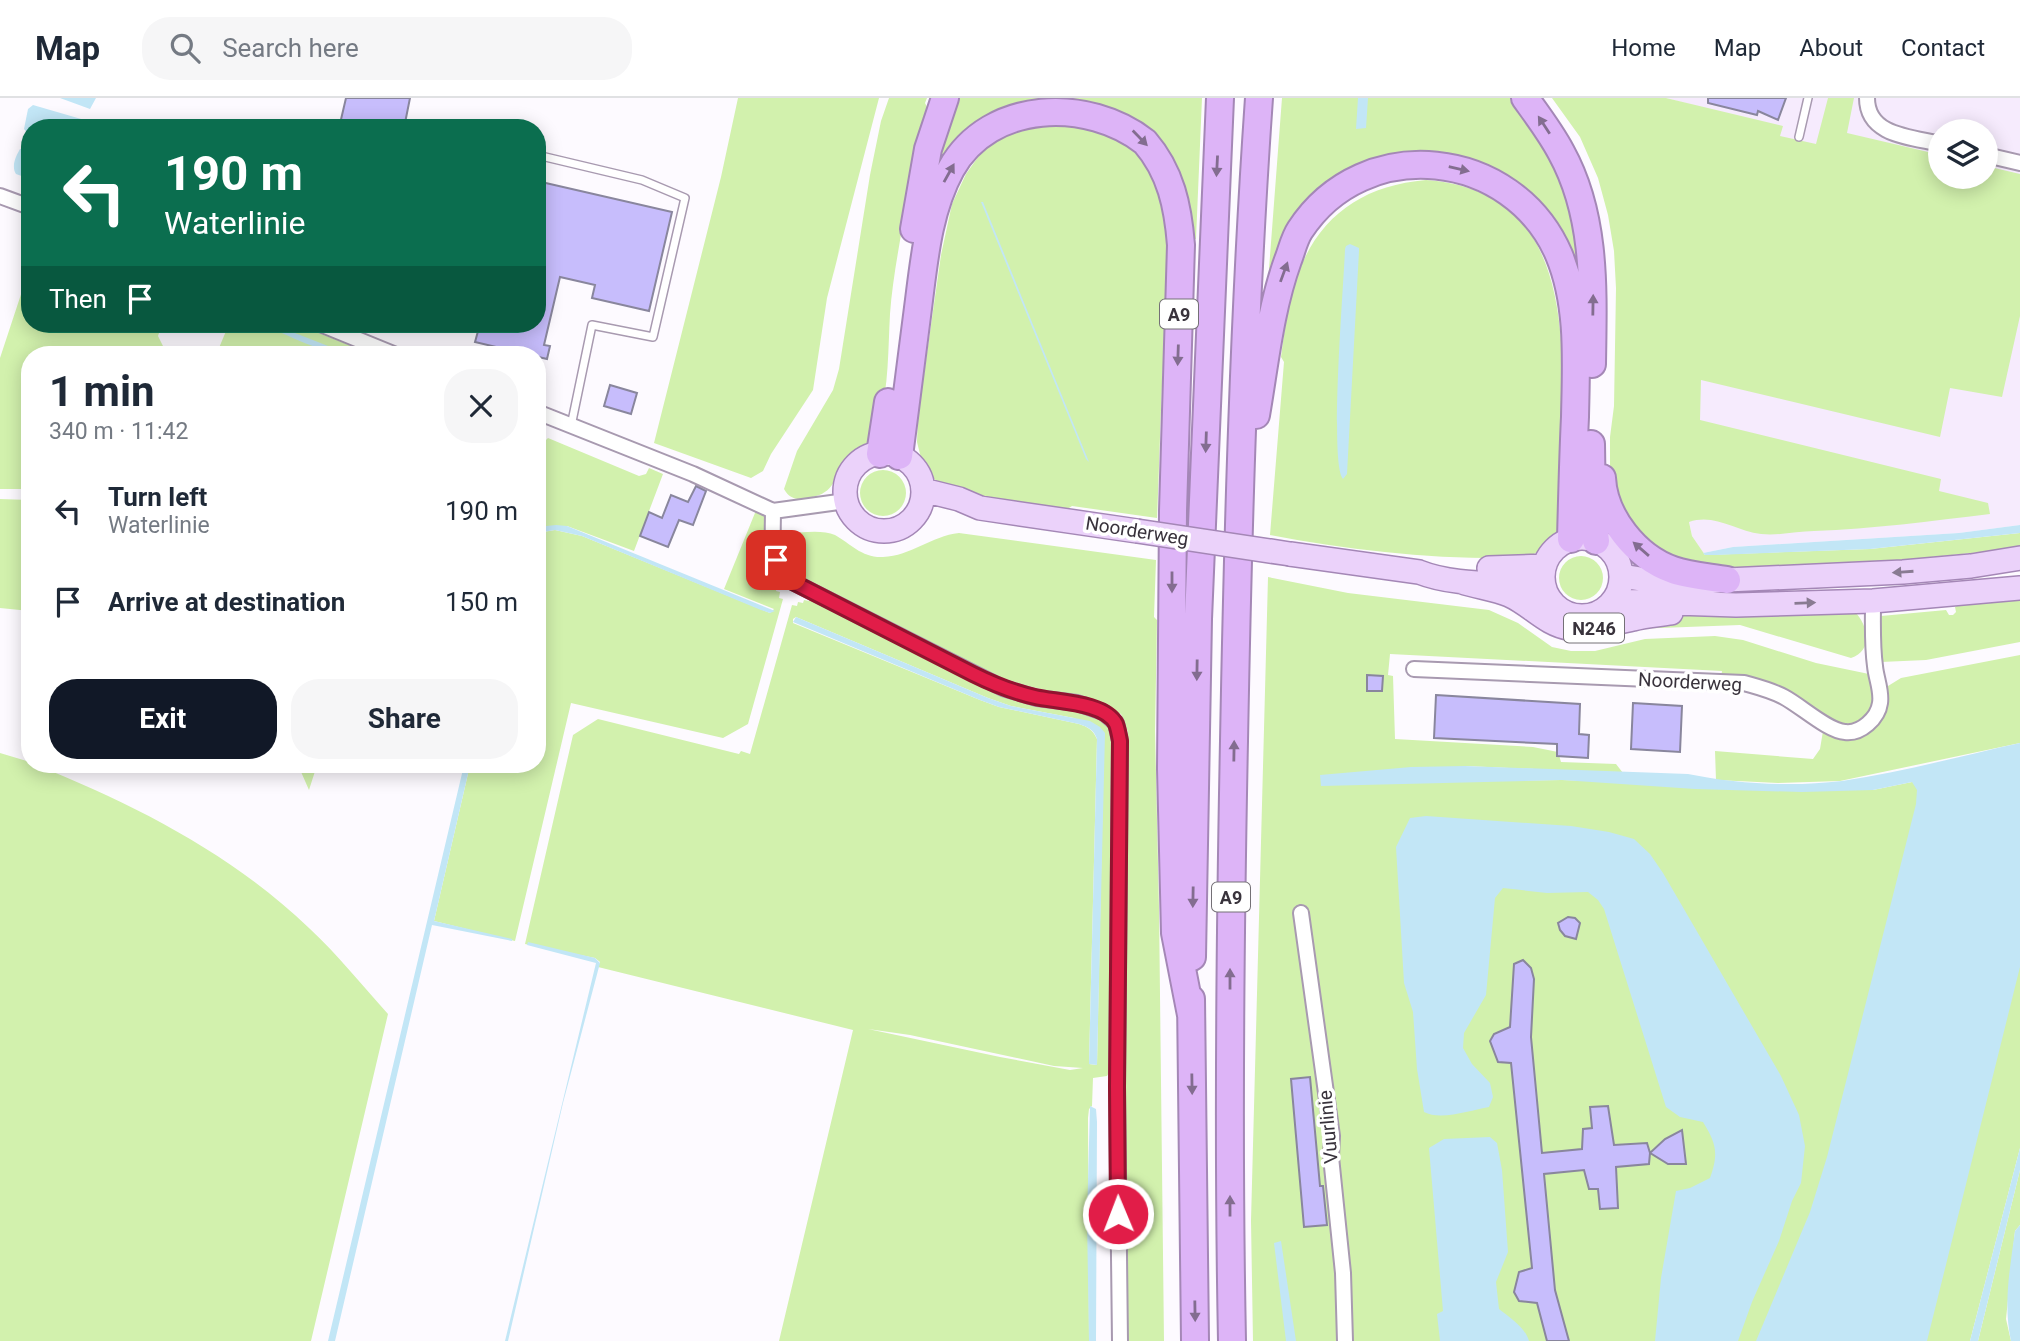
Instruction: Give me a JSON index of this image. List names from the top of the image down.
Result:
{
  "streets": {
    "highway": ["A9"],
    "main road": ["Noorderweg", "N246"],
    "street": ["Vuurlinie"]
  },
  "crossings": [
    ["A9", "Noorderweg"],
    ["A9", "N246"],
    ["Noorderweg", "N246"]
  ],
  "page": {
    "header": "Map",
    "search": "Search here",
    "nav": [
      "Home",
      "Map",
      "About",
      "Contact"
    ],
    "turn": ["190 m", "Waterlinie"],
    "then": "Then",
    "heading": ["1 min", "340 m · 11:42"],
    "list": [
      {
        "name": "Turn left",
        "note": "Waterlinie",
        "value": "190 m"
      },
      {
        "name": "Arrive at destination",
        "value": "150 m"
      }
    ],
    "buttons": ["Exit", "Share"]
  }
}
